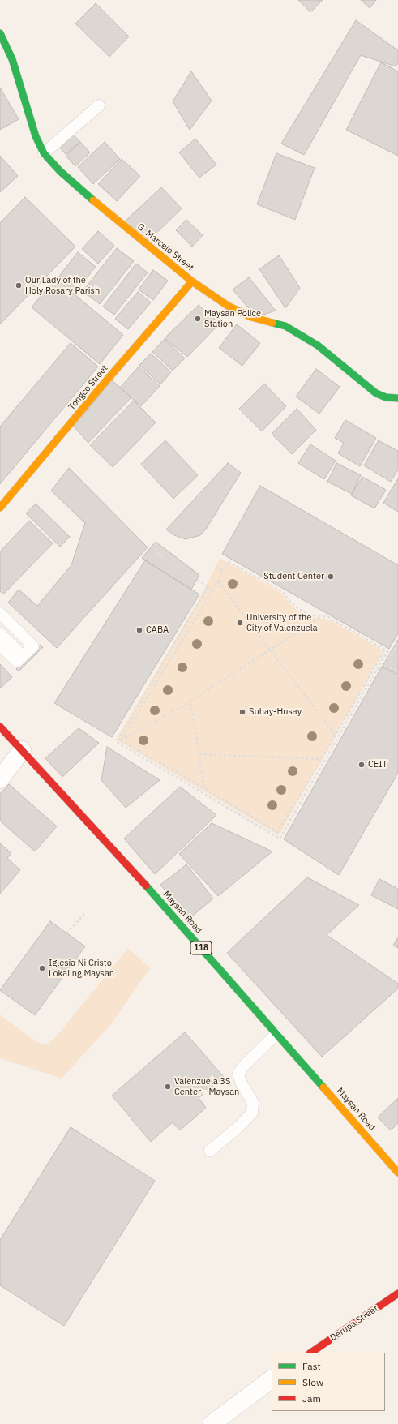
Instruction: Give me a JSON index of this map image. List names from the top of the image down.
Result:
{
  "streets": {
    "street": [
      "G. Marcelo Street",
      "Tongco Street",
      "Maysan Road",
      "118",
      "Derupa Street"
    ]
  },
  "crossings": [
    ["G. Marcelo Street", "Tongco Street"]
  ],
  "places": [
    "Our Lady of the Holy Rosary Parish",
    "Maysan Police Station",
    "Student Center",
    "University of the City of Valenzuela",
    "CABA",
    "Suhay-Husay",
    "CEIT",
    "Iglesia Ni Cristo Lokal ng Maysan",
    "Valenzuela 3S Center - Maysan"
  ],
  "legend": ["Fast", "Slow", "Jam"]
}
